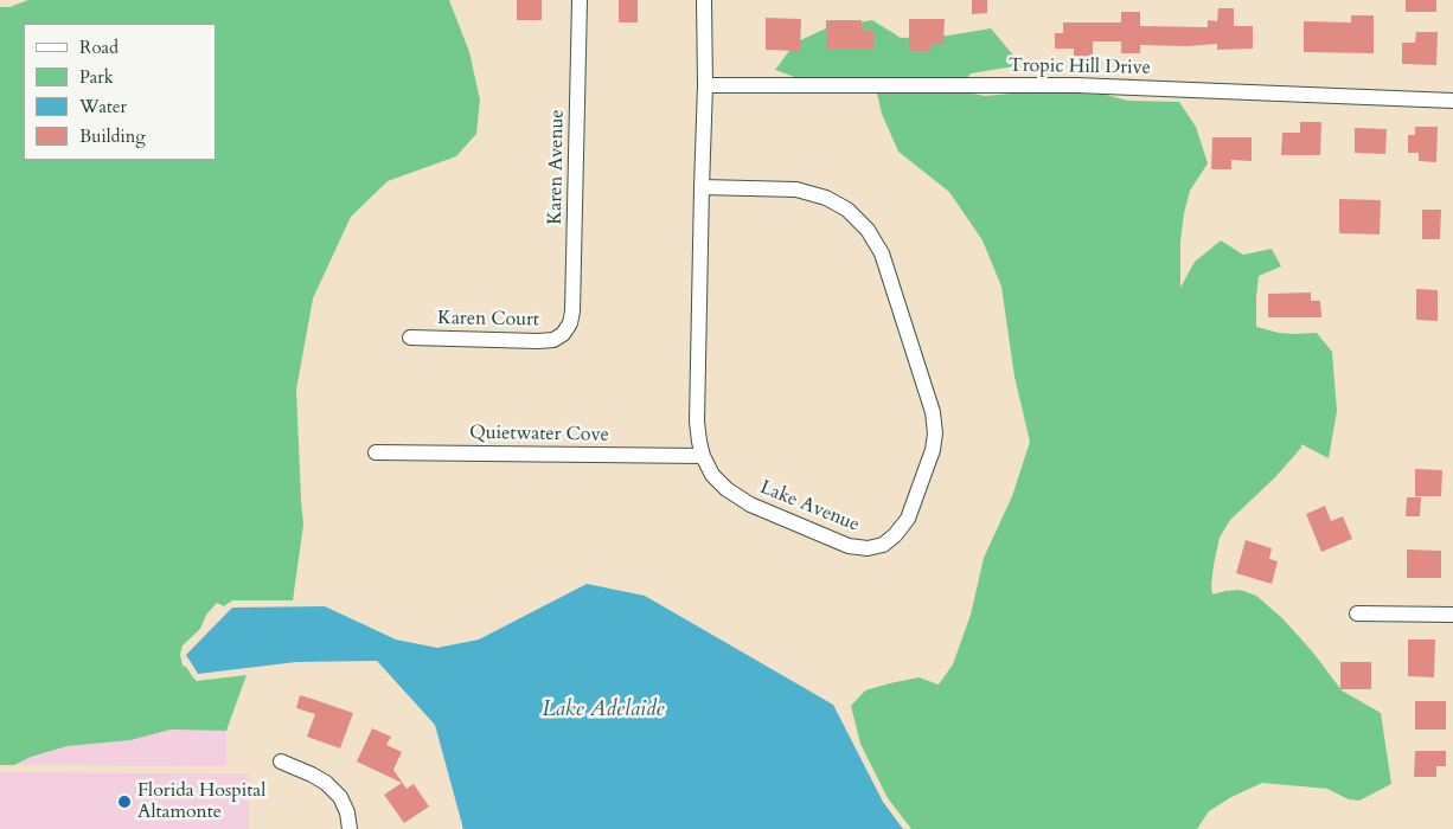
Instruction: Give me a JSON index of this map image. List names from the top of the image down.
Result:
{
  "streets": {
    "street": [
      "Tropic Hill Drive",
      "Karen Avenue",
      "Karen Court",
      "Quietwater Cove",
      "Lake Avenue"
    ]
  },
  "crossings": [
    ["Tropic Hill Drive", "Lake Avenue"],
    ["Karen Avenue", "Karen Court"],
    ["Quietwater Cove", "Lake Avenue"]
  ],
  "water": ["Lake Adelaide"],
  "places": ["Florida Hospital Altamonte"],
  "legend": [
    "Road",
    "Park",
    "Water",
    "Building"
  ]
}
